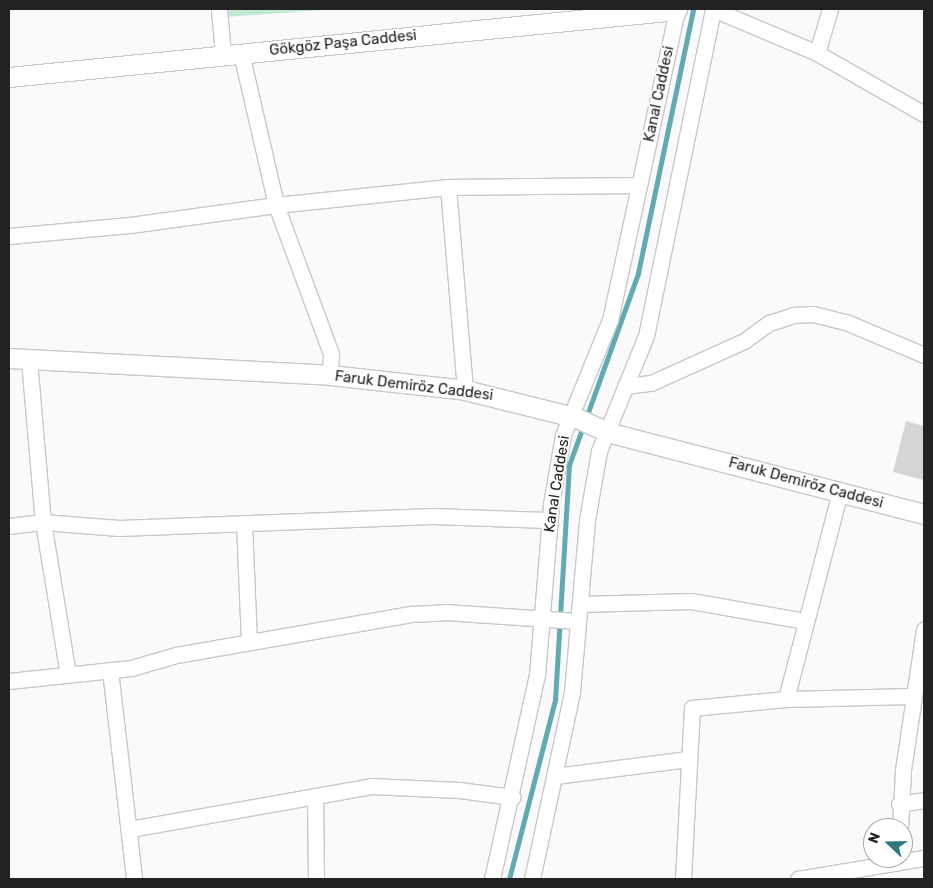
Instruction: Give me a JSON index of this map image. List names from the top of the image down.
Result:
{
  "streets": {
    "street": ["Gökgöz Paşa Caddesi", "Kanal Caddesi", "Faruk Demiröz Caddesi"]
  },
  "crossings": [
    ["Gökgöz Paşa Caddesi", "Kanal Caddesi"],
    ["Kanal Caddesi", "Faruk Demiröz Caddesi"]
  ],
  "north": "left"
}
